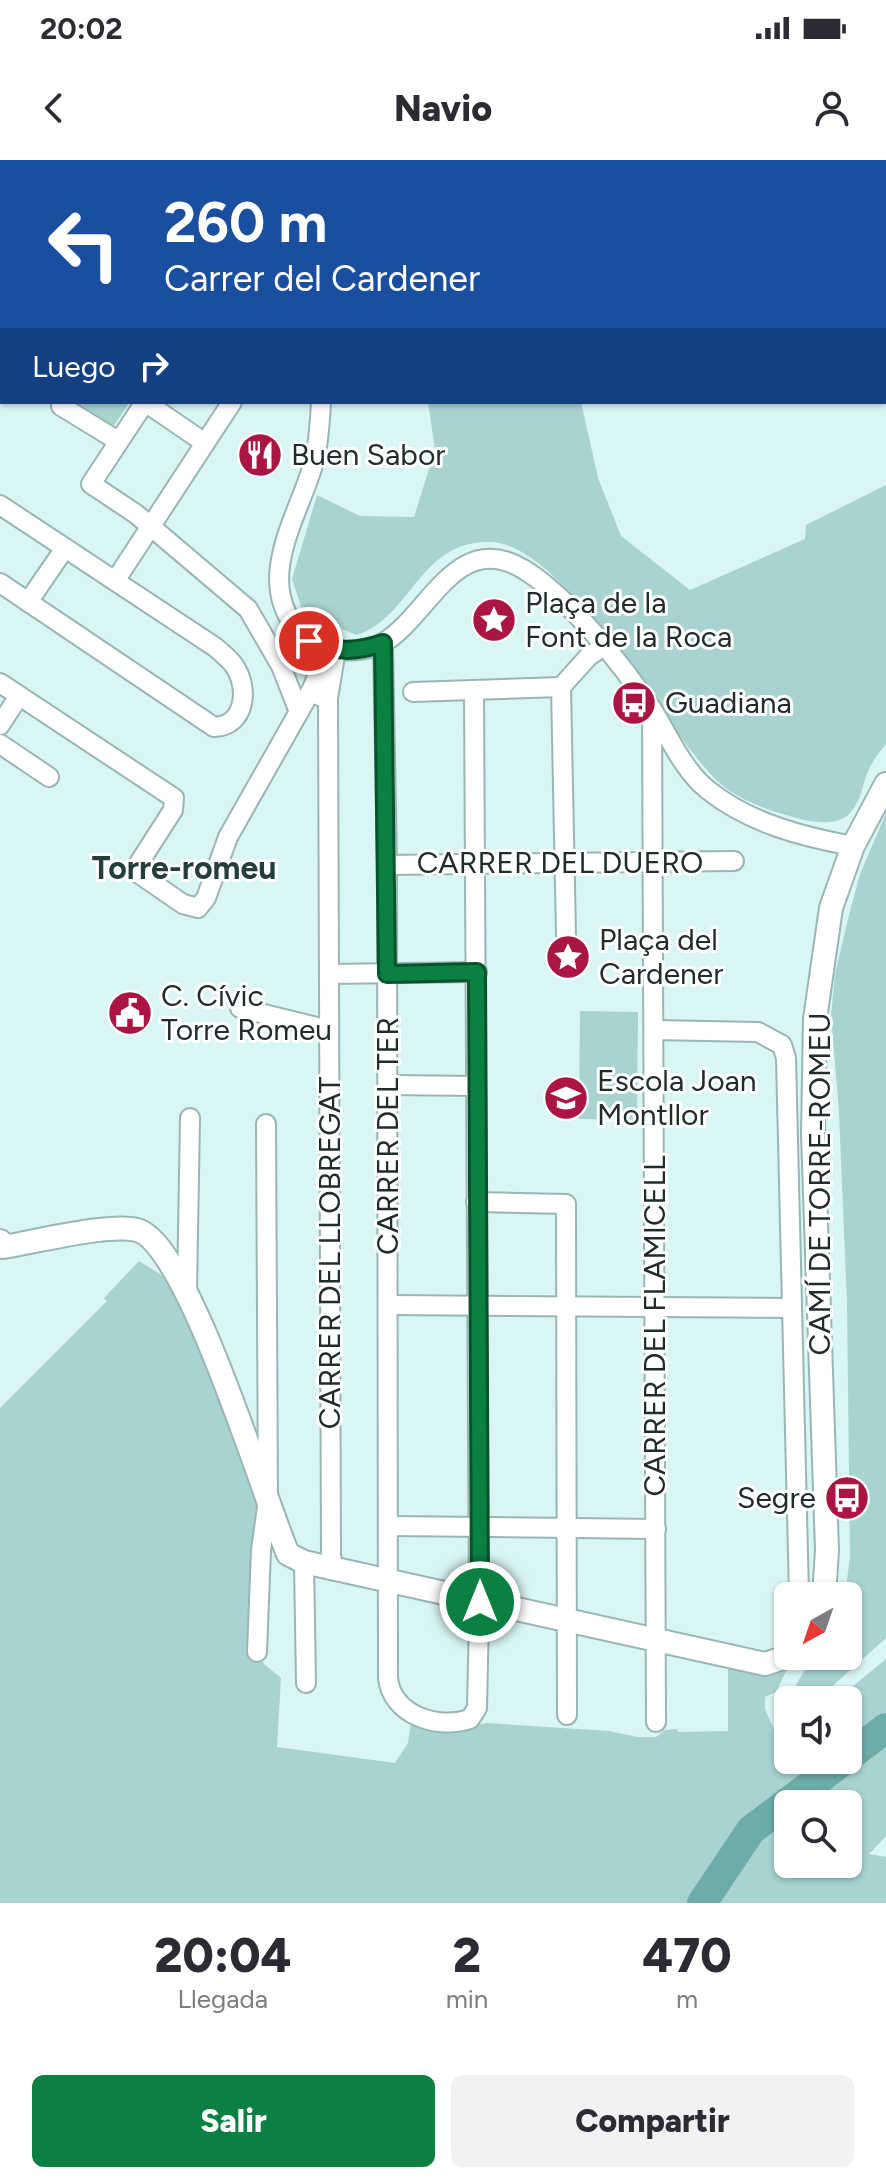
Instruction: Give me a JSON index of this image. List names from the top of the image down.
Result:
{
  "streets": {
    "street": [
      "CARRER DEL DUERO",
      "CARRER DEL TER",
      "CAMÍ DE TORRE-ROMEU",
      "CARRER DEL LLOBREGAT",
      "CARRER DEL FLAMICELL"
    ]
  },
  "crossings": [
    ["CARRER DEL DUERO", "CARRER DEL TER"],
    ["CARRER DEL DUERO", "CARRER DEL FLAMICELL"]
  ],
  "districts": ["Torre-romeu"],
  "places": {
    "restaurant": ["Buen Sabor"],
    "place": ["Plaça de la Font de la Roca", "Plaça del Cardener"],
    "bus stop": ["Guadiana", "Segre"],
    "public building": ["C. Cívic Torre Romeu"],
    "school or university": ["Escola Joan Montllor"]
  },
  "north": "bottom left",
  "page": {
    "status": "20:02",
    "header": "Navio",
    "turn": ["260 m", "Carrer del Cardener"],
    "then": "Luego",
    "eta": [
      "20:04",
      "Llegada",
      "2",
      "min",
      "470",
      "m"
    ],
    "buttons": ["Salir", "Compartir"]
  }
}
